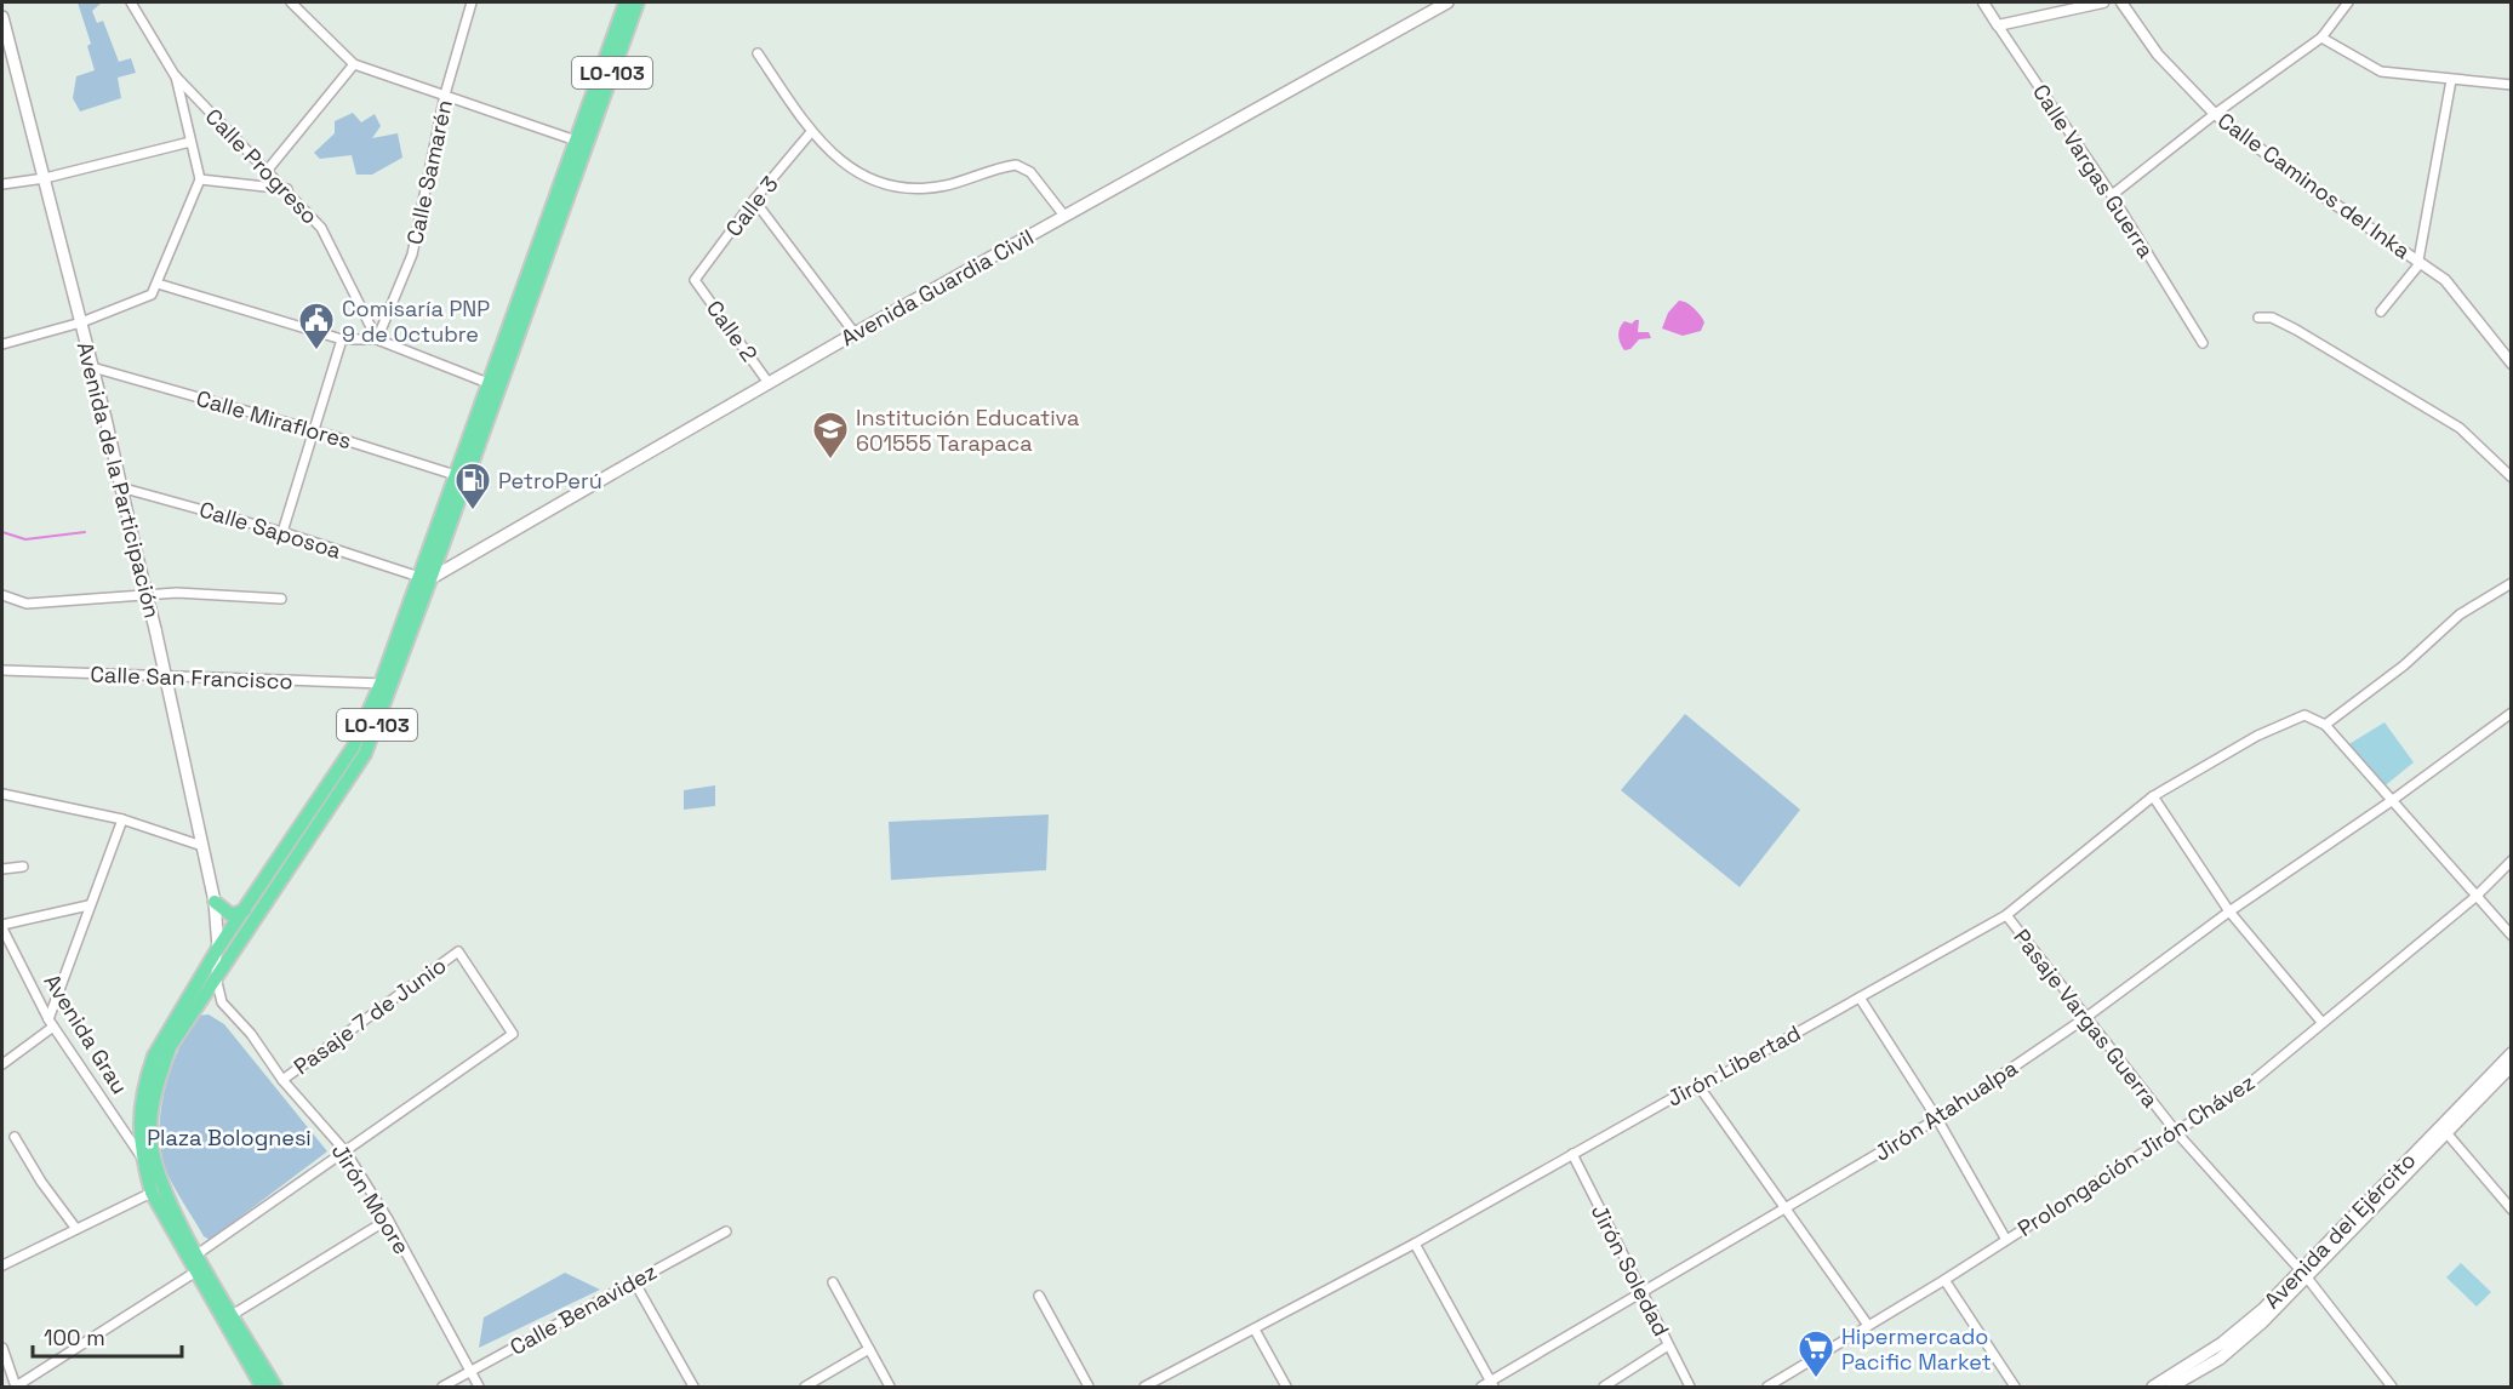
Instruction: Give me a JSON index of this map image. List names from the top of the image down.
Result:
{
  "streets": {
    "main road": [
      "LO-103",
      "Avenida Guardia Civil",
      "Avenida de la Participación",
      "Avenida Grau",
      "Avenida del Ejército"
    ],
    "street": [
      "Calle Progreso",
      "Calle Vargas Guerra",
      "Calle Samarén",
      "Calle Caminos del Inka",
      "Calle 3",
      "Calle 2",
      "Calle Miraflores",
      "Calle Saposoa",
      "Calle San Francisco",
      "Pasaje 7 de Junio",
      "Pasaje Vargas Guerra",
      "Jirón Libertad",
      "Jirón Atahualpa",
      "Prolongación Jirón Chávez",
      "Jirón Moore",
      "Jirón Soledad",
      "Calle Benavidez"
    ]
  },
  "crossings": [
    ["LO-103", "Avenida Guardia Civil"],
    ["LO-103", "Calle Miraflores"],
    ["LO-103", "Avenida de la Participación"],
    ["LO-103", "Calle Saposoa"],
    ["LO-103", "Calle San Francisco"],
    ["LO-103", "Avenida Grau"],
    ["LO-103", "Jirón Moore"],
    ["Calle Progreso", "Calle Samarén"],
    ["Calle 3", "Calle 2"],
    ["Avenida Guardia Civil", "Calle 2"],
    ["Avenida Guardia Civil", "Calle Saposoa"],
    ["Calle Miraflores", "Avenida de la Participación"],
    ["Avenida de la Participación", "Calle Saposoa"],
    ["Avenida de la Participación", "Calle San Francisco"],
    ["Avenida de la Participación", "Avenida Grau"],
    ["Avenida de la Participación", "Jirón Moore"],
    ["Pasaje 7 de Junio", "Jirón Moore"],
    ["Pasaje Vargas Guerra", "Jirón Libertad"],
    ["Pasaje Vargas Guerra", "Jirón Atahualpa"],
    ["Pasaje Vargas Guerra", "Prolongación Jirón Chávez"],
    ["Pasaje Vargas Guerra", "Avenida del Ejército"],
    ["Avenida Grau", "Jirón Moore"],
    ["Jirón Libertad", "Jirón Soledad"],
    ["Jirón Atahualpa", "Jirón Soledad"],
    ["Jirón Moore", "Calle Benavidez"]
  ],
  "parks": ["Plaza Bolognesi"],
  "places": {
    "public building": ["Comisaría PNP 9 de Octubre"],
    "school or university": ["Institución Educativa 601555 Tarapaca"],
    "fuel station": ["PetroPerú"],
    "supermarket": ["Hipermercado Pacific Market"]
  },
  "scale_bar": "100 m"
}
